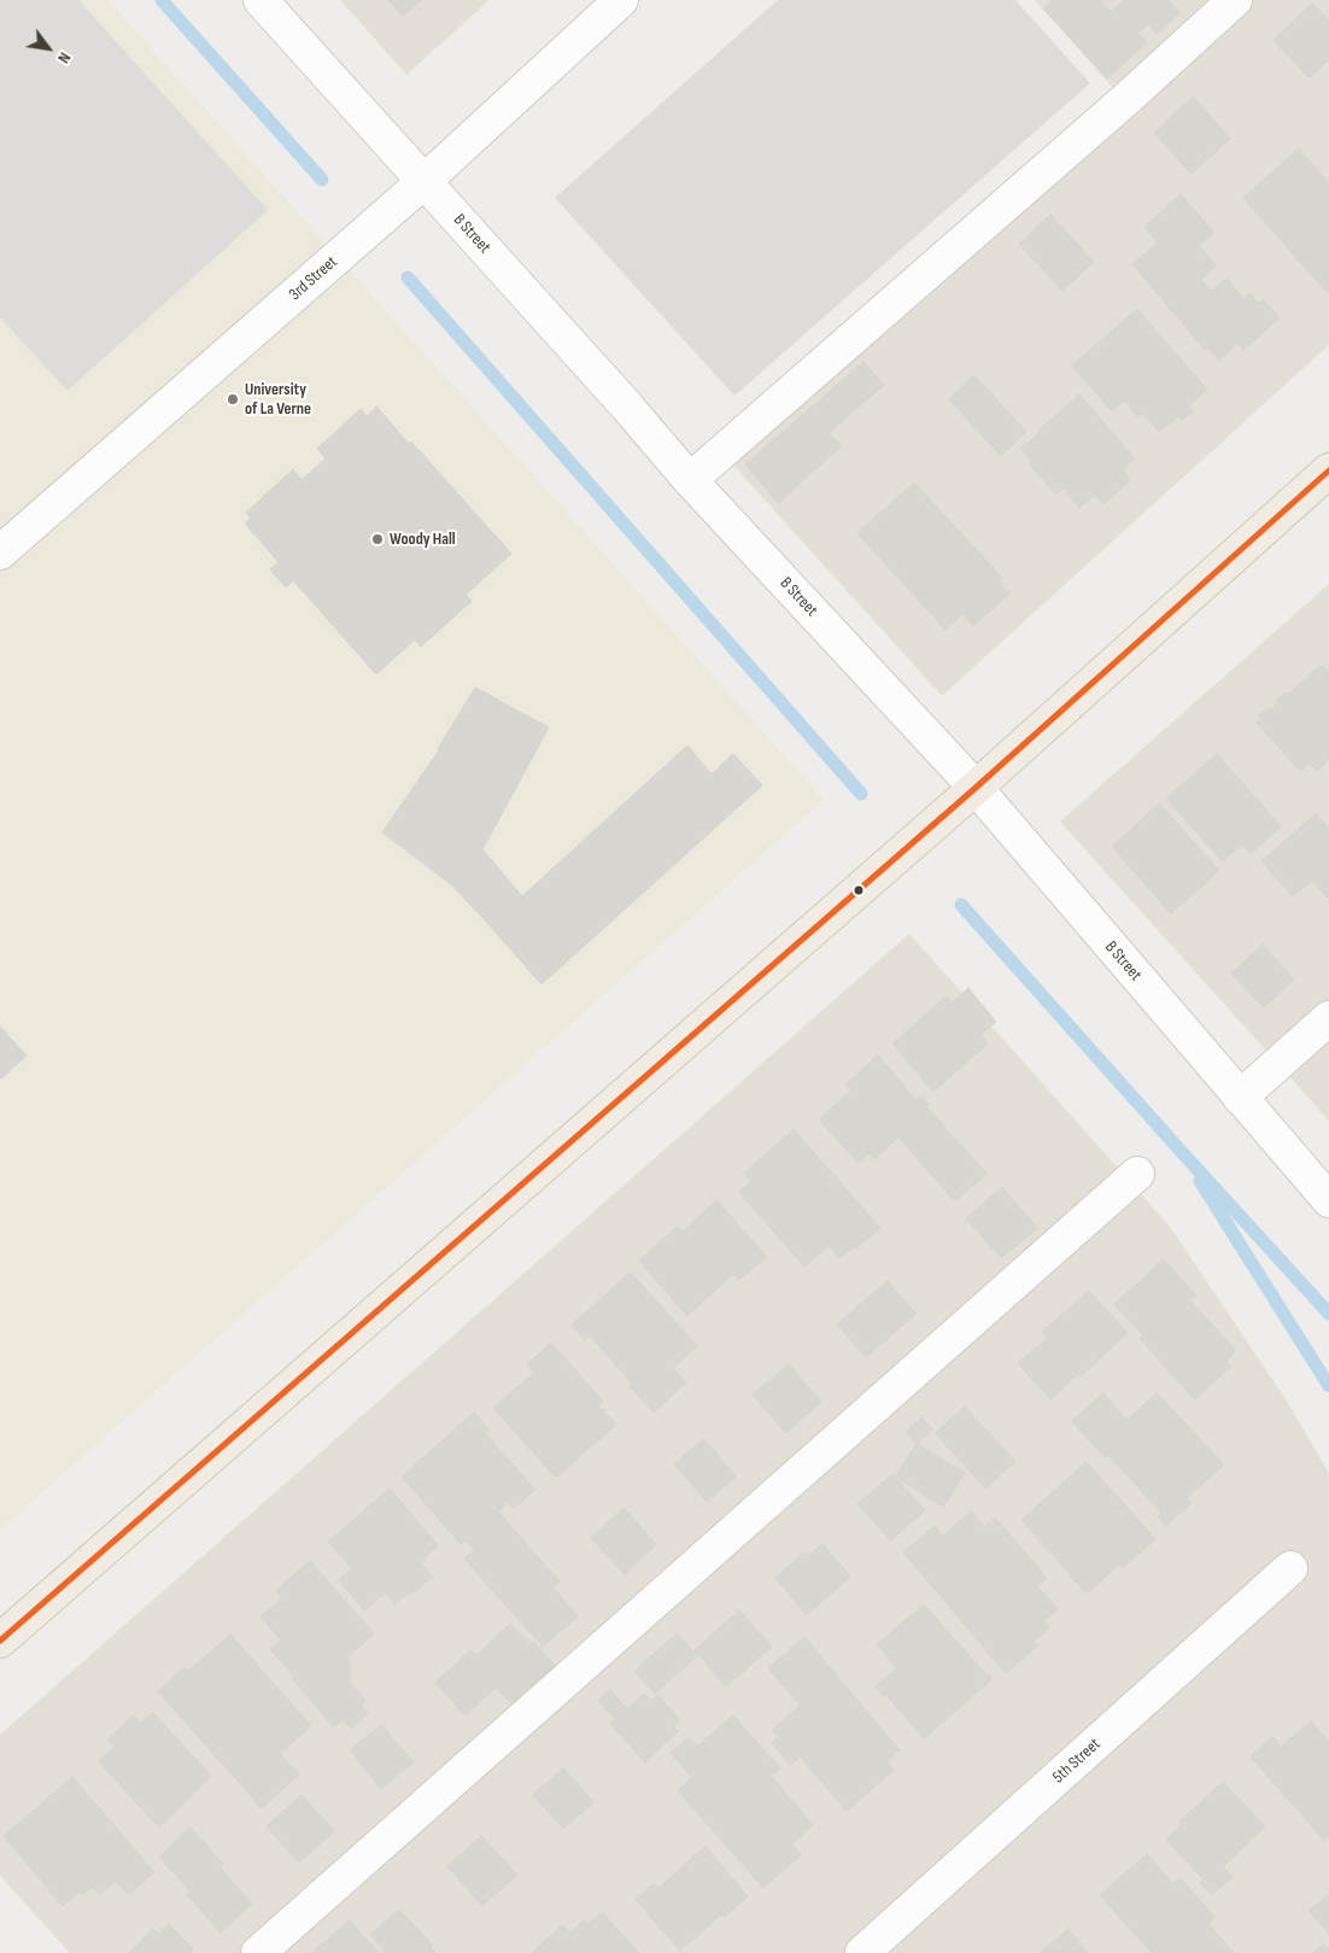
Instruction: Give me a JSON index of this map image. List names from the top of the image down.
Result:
{
  "streets": {
    "street": ["B Street", "3rd Street", "5th Street"]
  },
  "crossings": [
    ["B Street", "3rd Street"]
  ],
  "places": ["University of La Verne", "Woody Hall"],
  "north": "bottom right"
}
